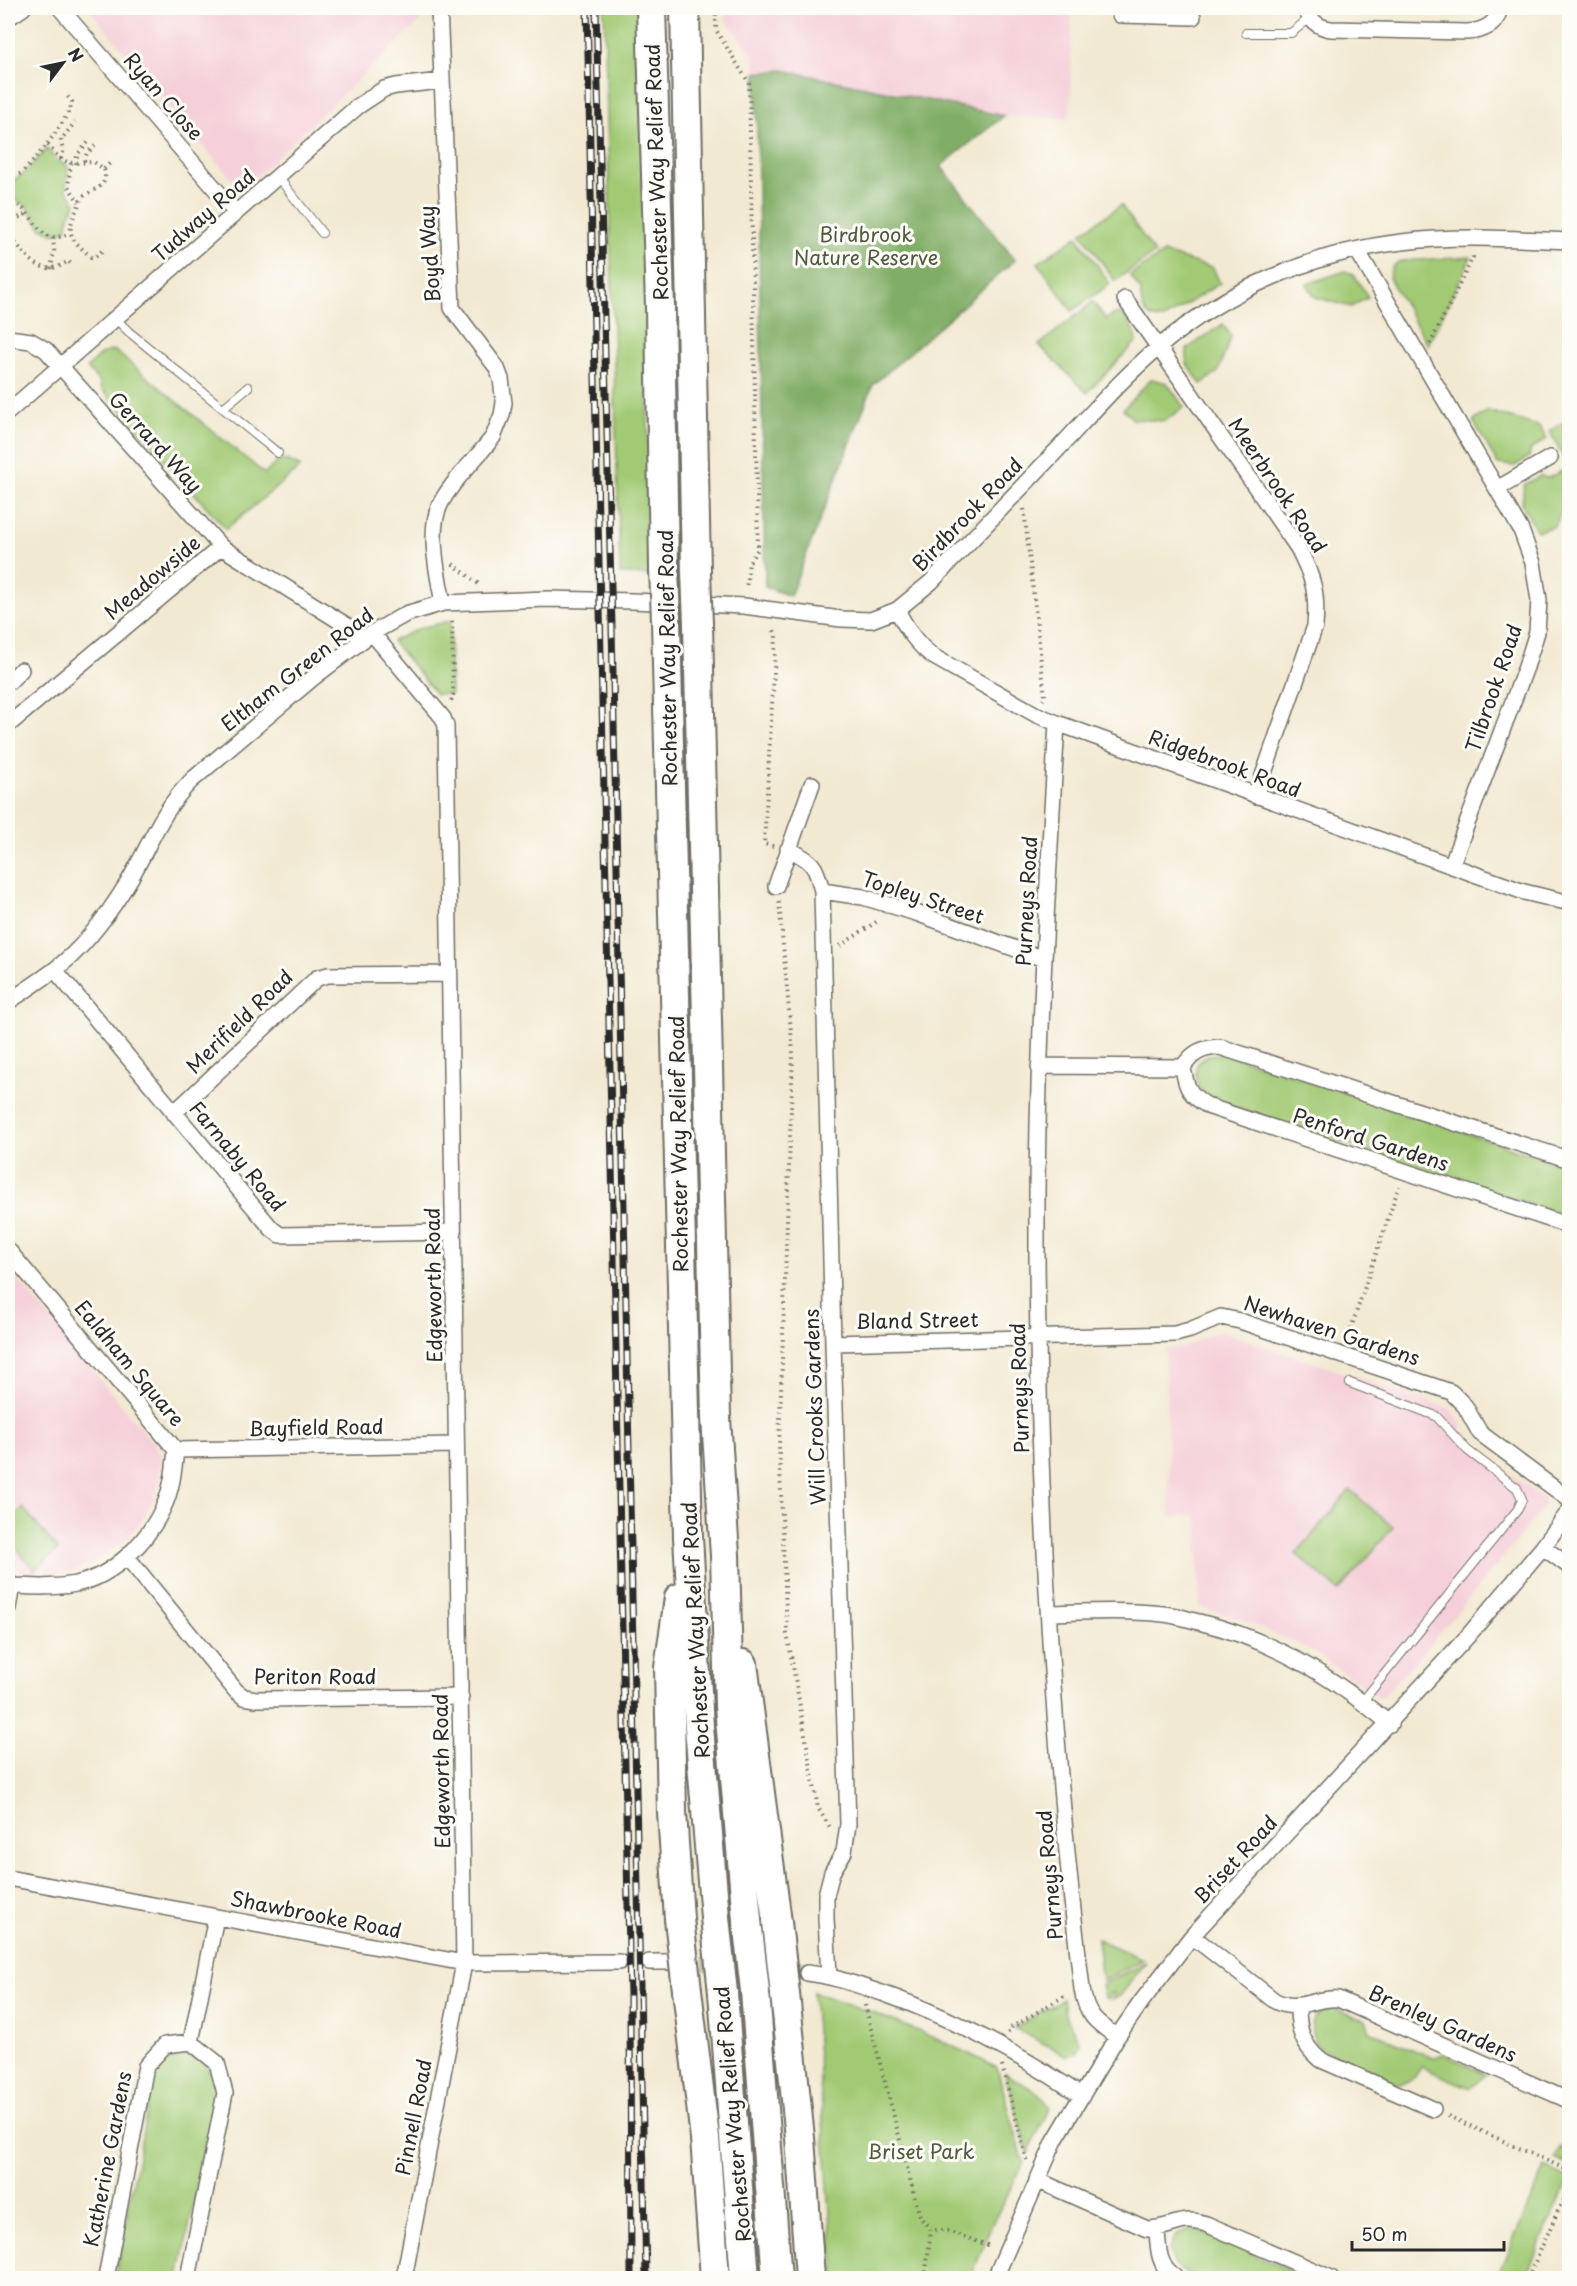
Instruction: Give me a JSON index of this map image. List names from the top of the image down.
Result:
{
  "streets": {
    "highway": ["Rochester Way Relief Road"],
    "street": [
      "Ryan Close",
      "Tudway Road",
      "Boyd Way",
      "Gerrard Way",
      "Meerbrook Road",
      "Birdbrook Road",
      "Meadowside",
      "Eltham Green Road",
      "Tilbrook Road",
      "Ridgebrook Road",
      "Topley Street",
      "Purneys Road",
      "Merifield Road",
      "Penford Gardens",
      "Farnaby Road",
      "Edgeworth Road",
      "Bland Street",
      "Newhaven Gardens",
      "Ealdham Square",
      "Will Crooks Gardens",
      "Bayfield Road",
      "Periton Road",
      "Briset Road",
      "Shawbrooke Road",
      "Brenley Gardens",
      "Pinnell Road",
      "Katherine Gardens"
    ]
  },
  "crossings": [
    ["Ryan Close", "Tudway Road"],
    ["Tudway Road", "Boyd Way"],
    ["Tudway Road", "Gerrard Way"],
    ["Boyd Way", "Eltham Green Road"],
    ["Gerrard Way", "Meadowside"],
    ["Meerbrook Road", "Birdbrook Road"],
    ["Meerbrook Road", "Ridgebrook Road"],
    ["Birdbrook Road", "Eltham Green Road"],
    ["Birdbrook Road", "Tilbrook Road"],
    ["Birdbrook Road", "Ridgebrook Road"],
    ["Meadowside", "Eltham Green Road"],
    ["Eltham Green Road", "Farnaby Road"],
    ["Tilbrook Road", "Ridgebrook Road"],
    ["Ridgebrook Road", "Purneys Road"],
    ["Topley Street", "Purneys Road"],
    ["Topley Street", "Will Crooks Gardens"],
    ["Purneys Road", "Bland Street"],
    ["Purneys Road", "Newhaven Gardens"],
    ["Purneys Road", "Briset Road"],
    ["Merifield Road", "Farnaby Road"],
    ["Merifield Road", "Edgeworth Road"],
    ["Farnaby Road", "Edgeworth Road"],
    ["Edgeworth Road", "Bayfield Road"],
    ["Edgeworth Road", "Periton Road"],
    ["Edgeworth Road", "Shawbrooke Road"],
    ["Edgeworth Road", "Pinnell Road"],
    ["Bland Street", "Newhaven Gardens"],
    ["Bland Street", "Will Crooks Gardens"],
    ["Ealdham Square", "Bayfield Road"],
    ["Ealdham Square", "Periton Road"],
    ["Shawbrooke Road", "Pinnell Road"]
  ],
  "parks": ["Birdbrook Nature Reserve", "Briset Park"],
  "scale_bar": "50 m",
  "north": "top right"
}
